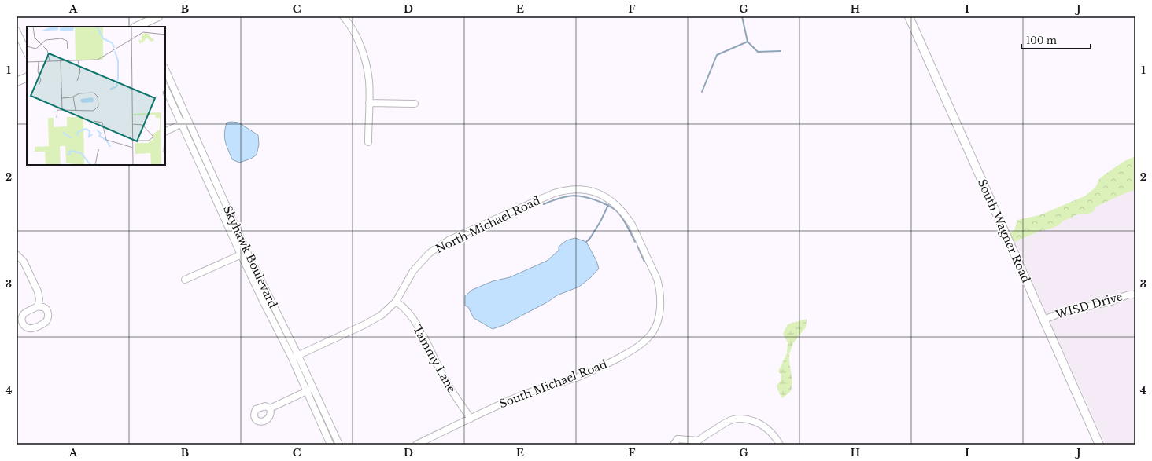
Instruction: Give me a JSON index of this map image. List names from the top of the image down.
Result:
{
  "streets": {
    "main road": ["South Wagner Road"],
    "street": [
      "North Michael Road",
      "Skyhawk Boulevard",
      "WISD Drive",
      "Tammy Lane",
      "South Michael Road"
    ]
  },
  "crossings": [
    ["North Michael Road", "Skyhawk Boulevard"],
    ["North Michael Road", "Tammy Lane"],
    ["North Michael Road", "South Michael Road"],
    ["South Wagner Road", "WISD Drive"],
    ["Tammy Lane", "South Michael Road"]
  ],
  "scale_bar": "100 m",
  "grid": {
    "columns": [
      "A",
      "B",
      "C",
      "D",
      "E",
      "F",
      "G",
      "H",
      "I",
      "J"
    ],
    "rows": [
      "1",
      "2",
      "3",
      "4"
    ]
  }
}
